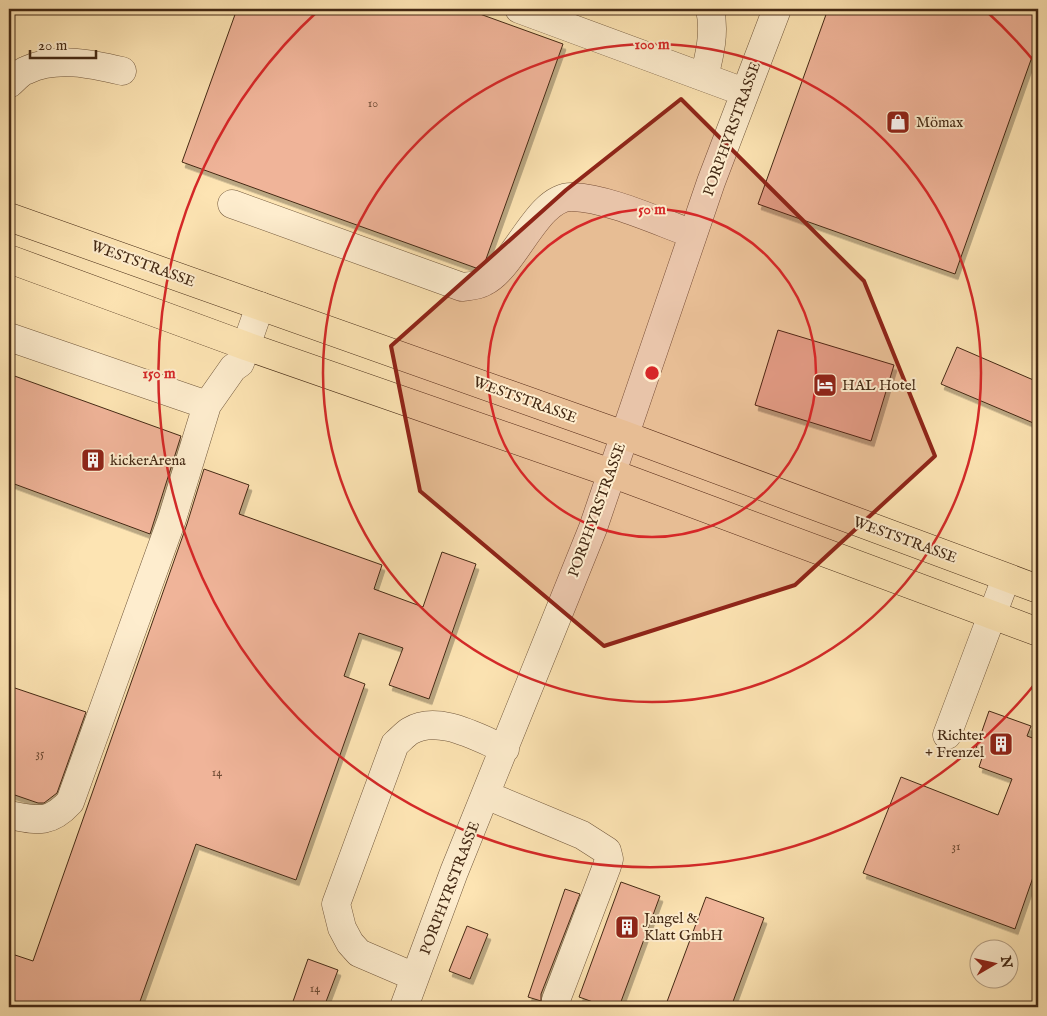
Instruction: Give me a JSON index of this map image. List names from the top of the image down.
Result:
{
  "streets": {
    "main road": ["WESTSTRASSE"],
    "street": ["PORPHYRSTRASSE"]
  },
  "crossings": [
    ["PORPHYRSTRASSE", "WESTSTRASSE"]
  ],
  "places": {
    "shop": ["Mömax"],
    "hotel": ["HAL Hotel"],
    "building": ["kickerArena", "Richter + Frenzel", "Jangel & Klatt GmbH"]
  },
  "house_numbers": [
    "10",
    "35",
    "14",
    "31",
    "14"
  ],
  "scale_bar": "20 m",
  "north": "right",
  "rings": ["100 m", "50 m", "150 m"]
}
